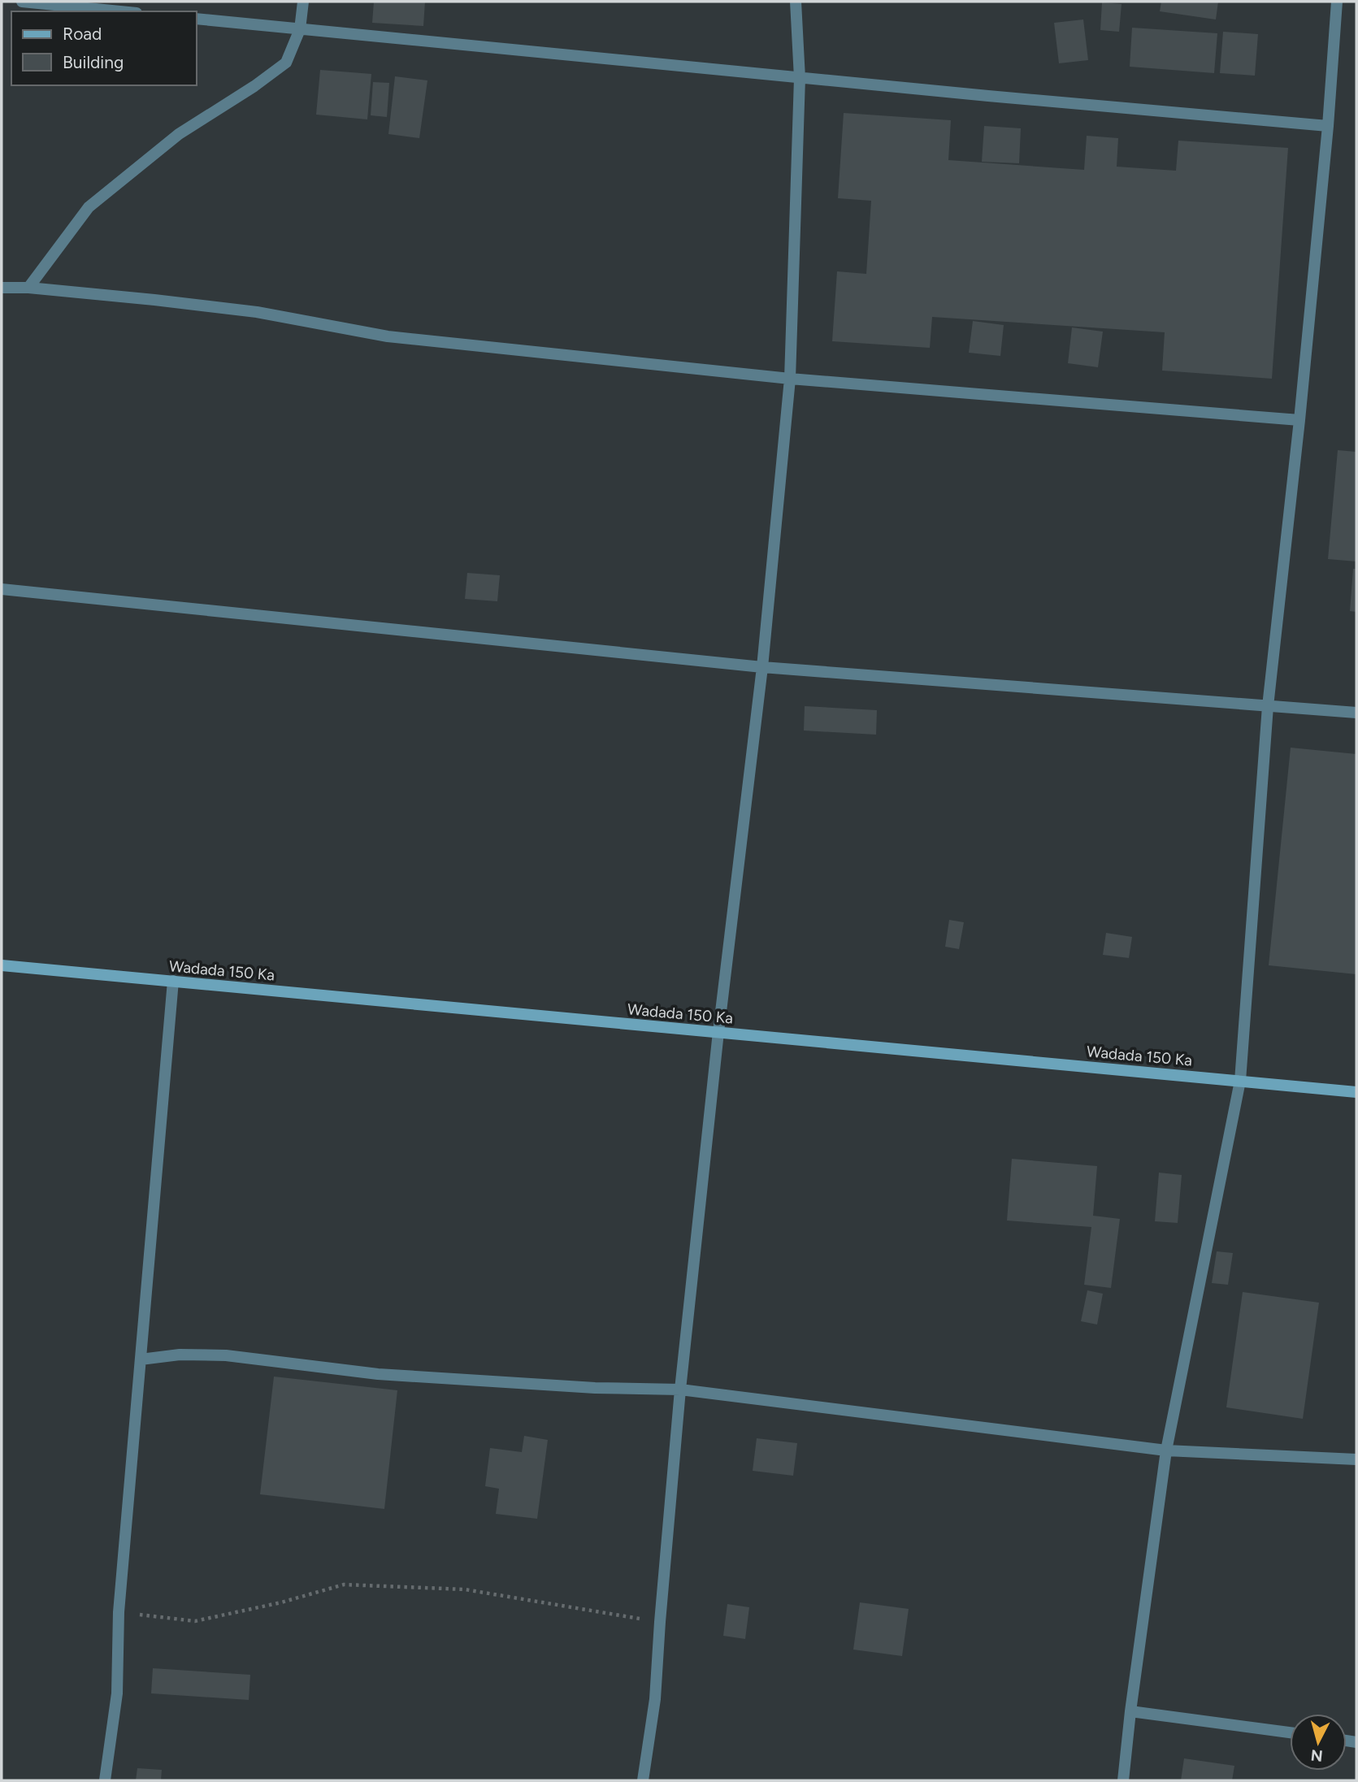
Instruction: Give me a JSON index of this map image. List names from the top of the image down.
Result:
{
  "streets": {
    "street": ["Wadada 150 Ka"]
  },
  "legend": ["Road", "Building"],
  "north": "bottom"
}
